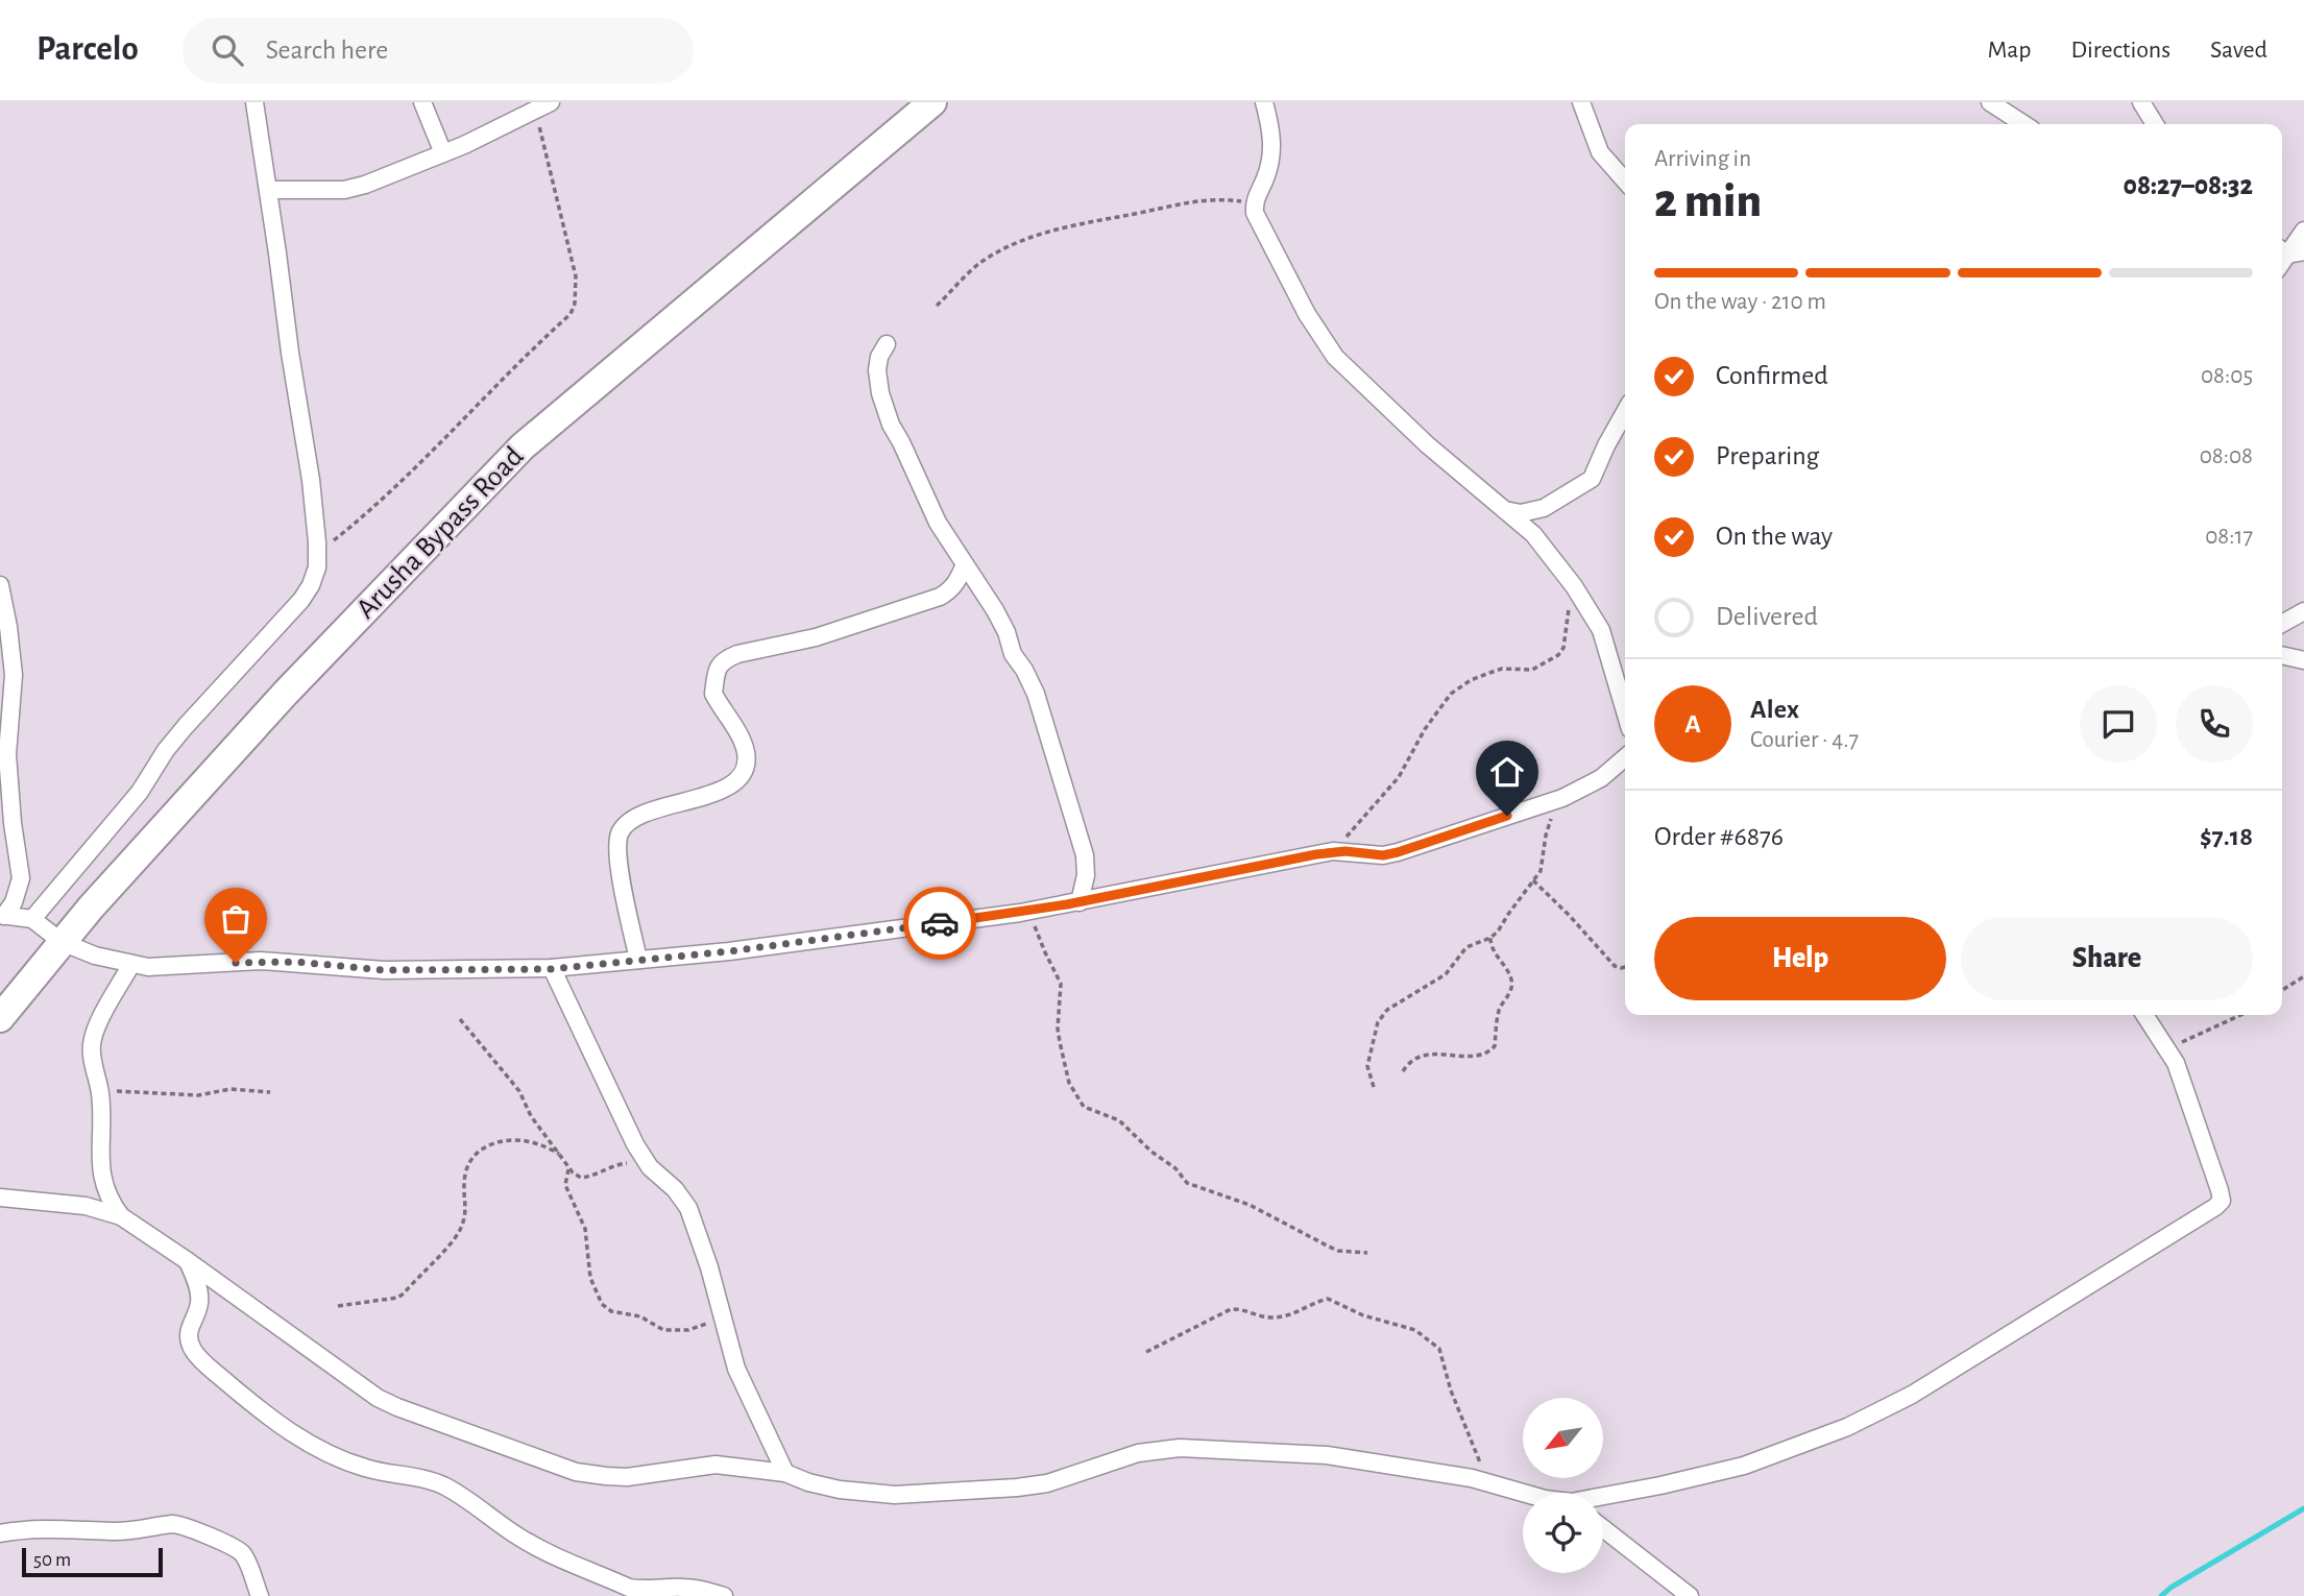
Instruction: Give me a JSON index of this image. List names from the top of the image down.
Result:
{
  "streets": {
    "main road": ["Arusha Bypass Road"]
  },
  "scale_bar": "50 m",
  "north": "bottom left",
  "page": {
    "header": "Parcelo",
    "search": "Search here",
    "nav": ["Map", "Directions", "Saved"],
    "heading": ["2 min", "Arriving in", "08:27–08:32"],
    "panel": [
      "Alex",
      "Courier · 4.7",
      "Order #6876",
      "$7.18"
    ],
    "bar": "On the way · 210 m",
    "list": [
      ["Confirmed", "08:05"],
      ["Preparing", "08:08"],
      ["On the way", "08:17"],
      "Delivered"
    ],
    "round": "A",
    "buttons": ["Help", "Share"],
    "scale": "50 m"
  }
}
